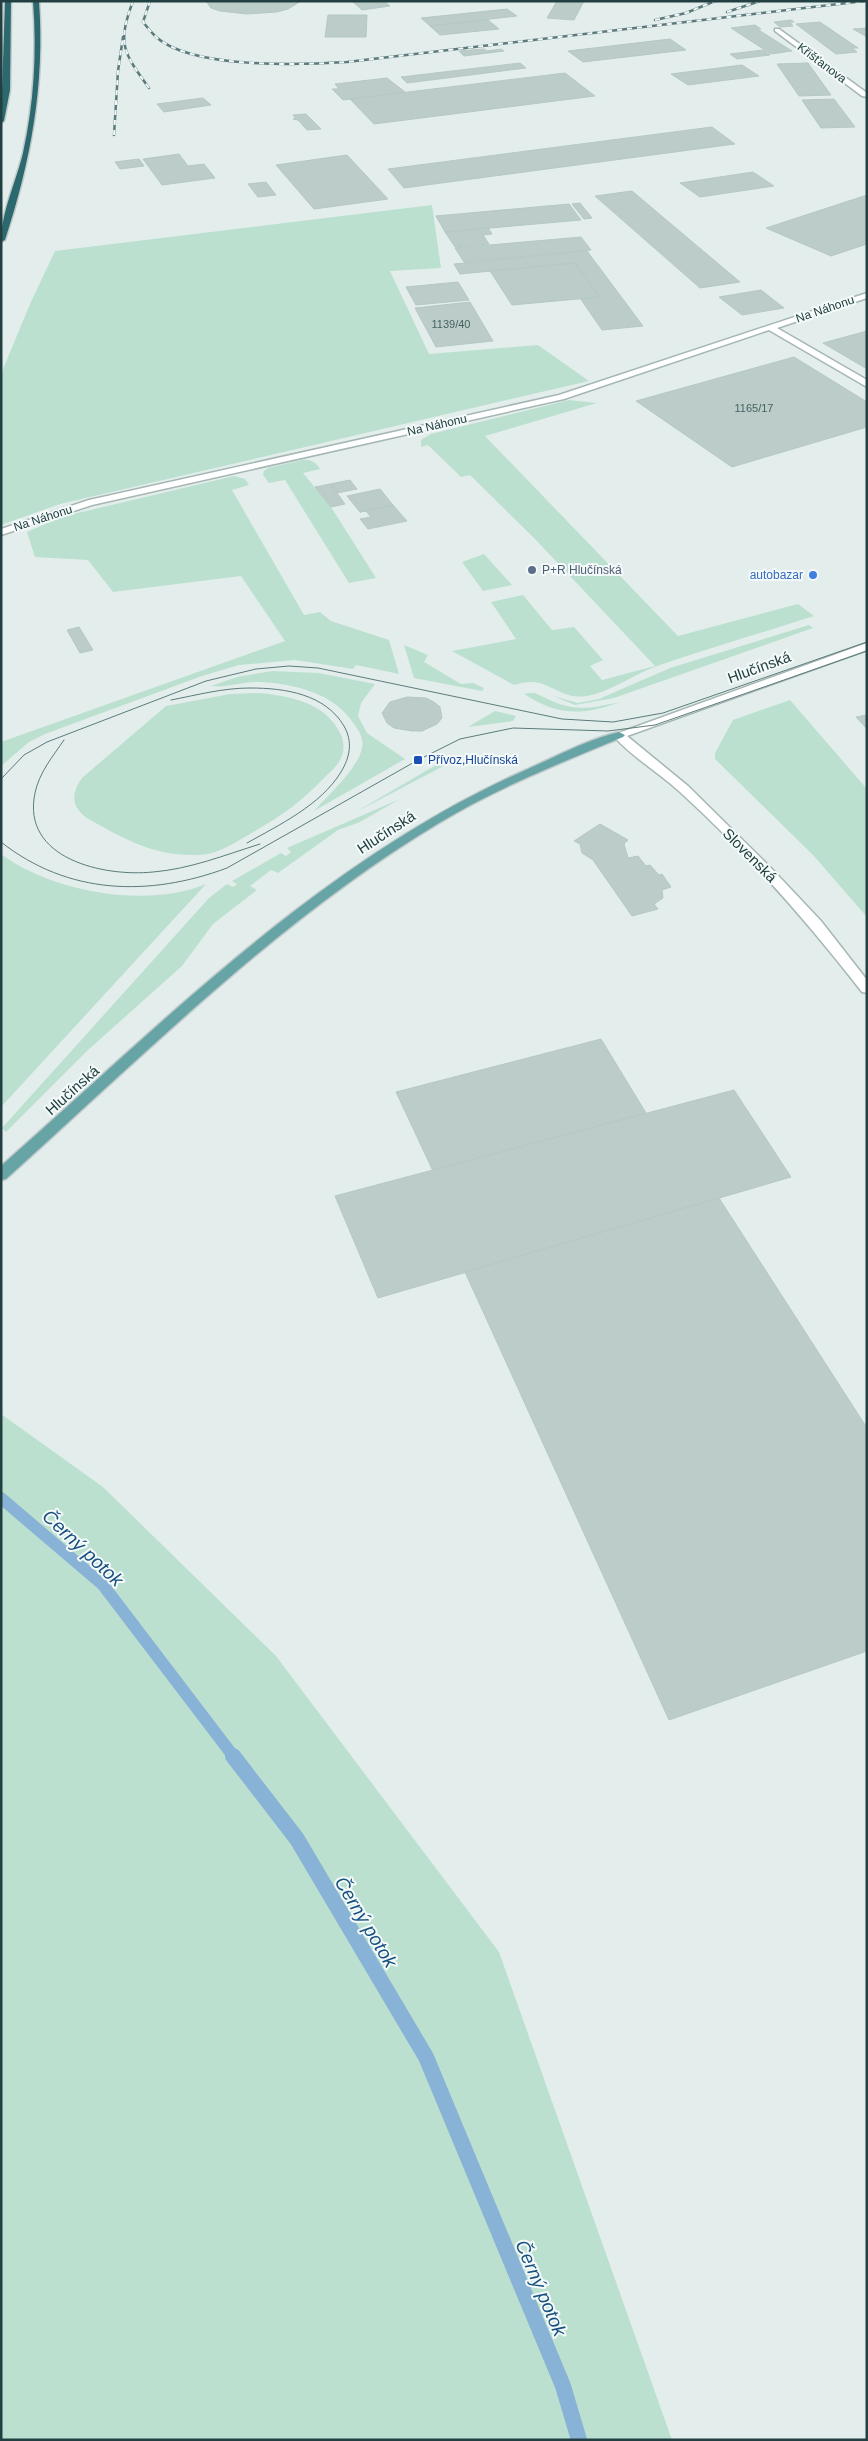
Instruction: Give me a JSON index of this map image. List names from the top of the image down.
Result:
{
  "streets": {
    "main road": ["Hlučínská"],
    "street": ["Křišťanova", "Na Náhonu", "Slovenská"]
  },
  "crossings": [
    ["Hlučínská", "Slovenská"]
  ],
  "water": ["Černý potok"],
  "places": {
    "other": ["P+R Hlučínská", "autobazar"],
    "transit": ["Přívoz,Hlučínská"]
  },
  "house_numbers": ["1139/40", "1165/17"]
}
